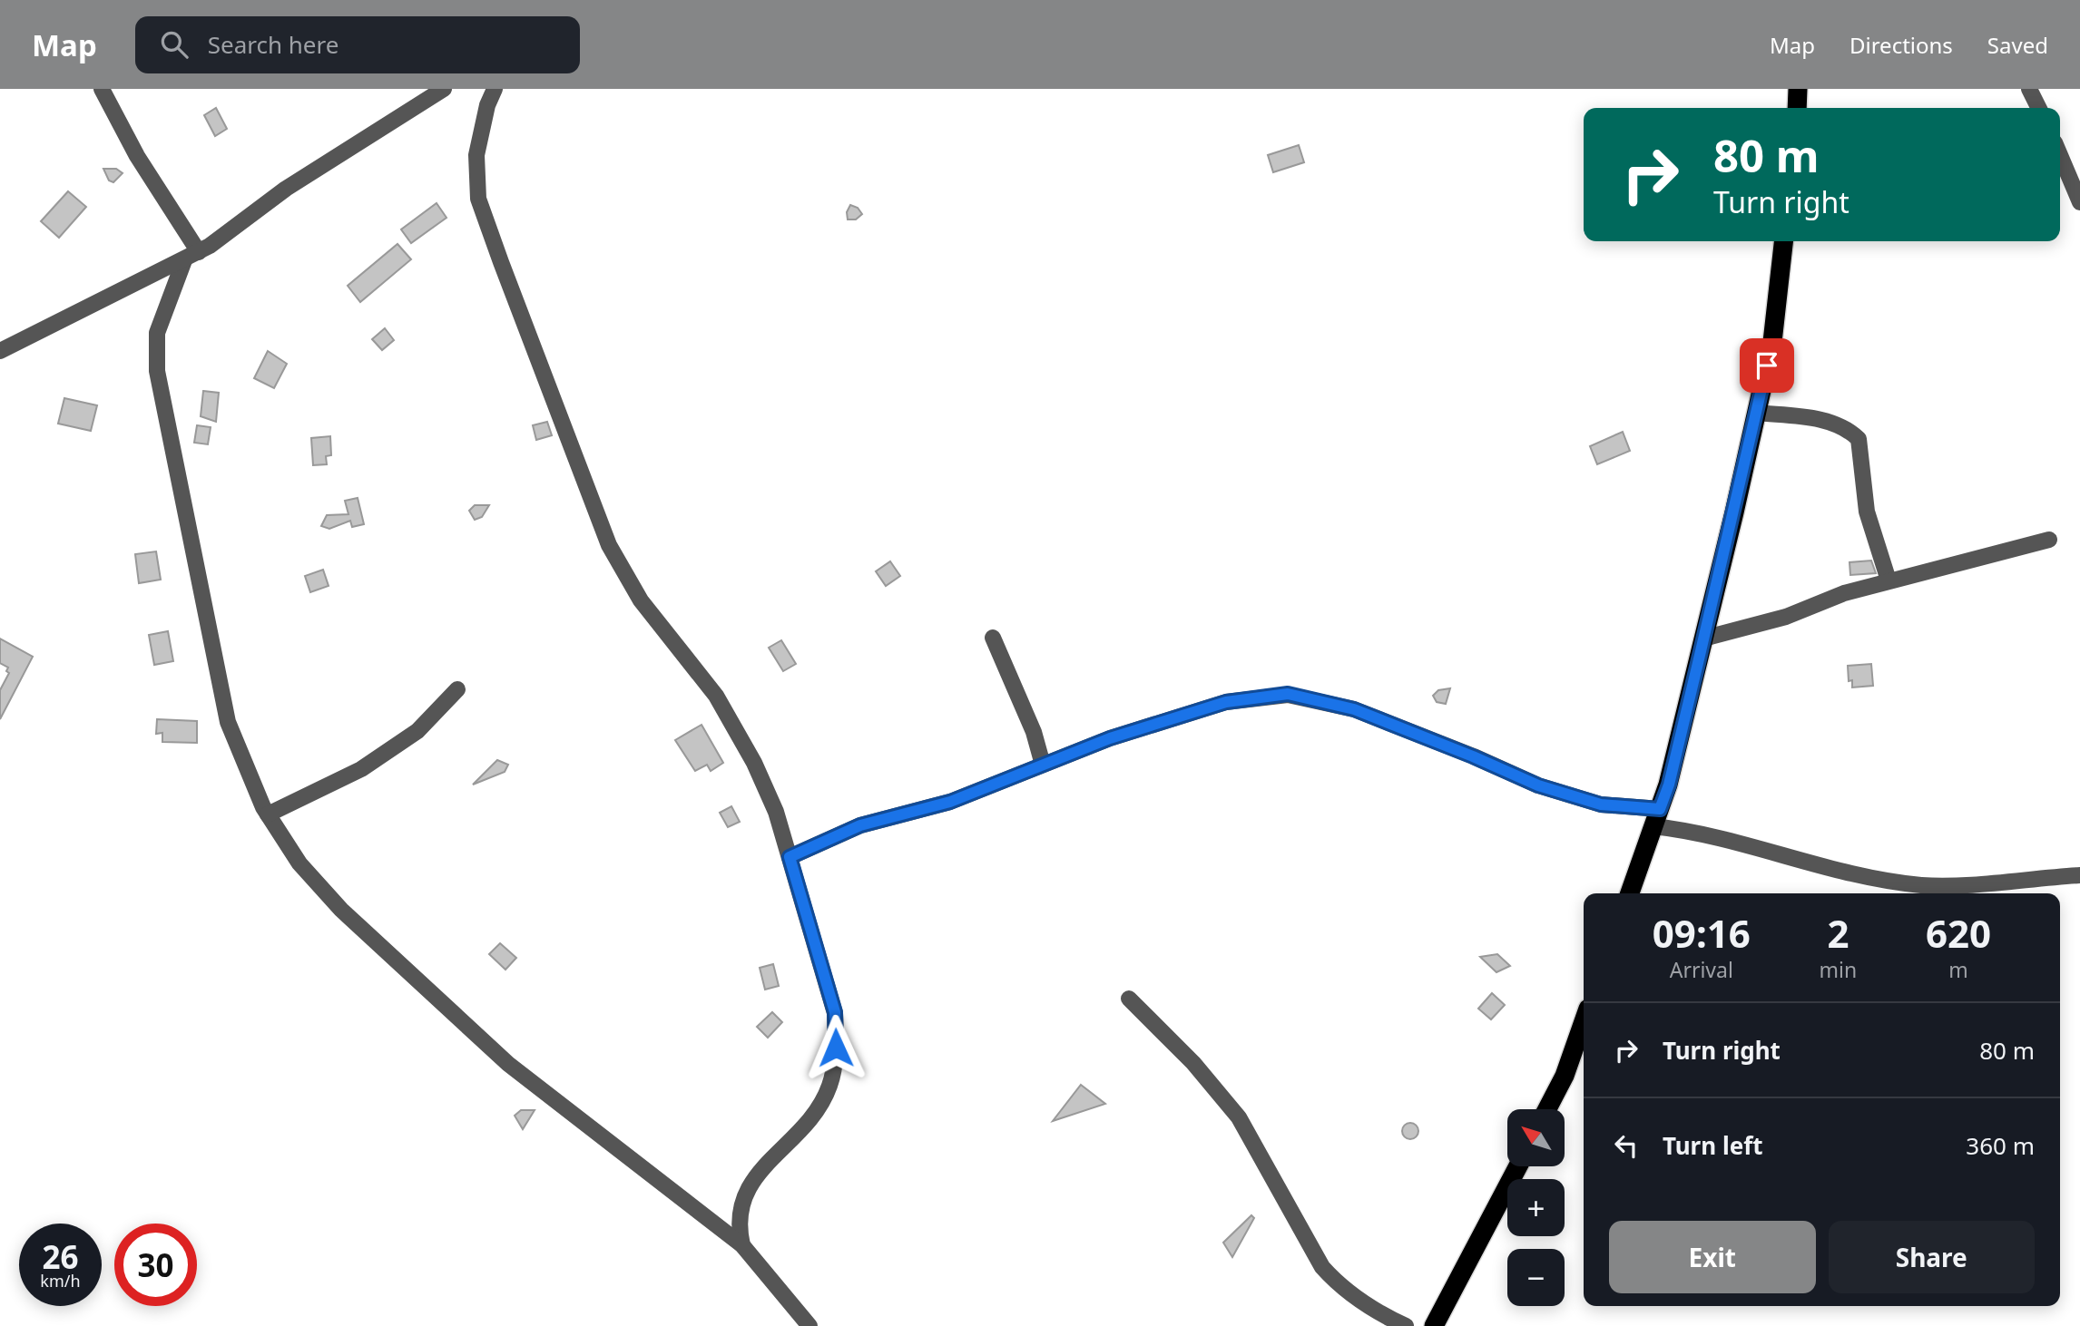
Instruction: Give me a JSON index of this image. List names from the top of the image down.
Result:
{
  "north": "top left",
  "page": {
    "header": "Map",
    "search": "Search here",
    "nav": ["Map", "Directions", "Saved"],
    "turn": ["80 m", "Turn right"],
    "eta": [
      "09:16",
      "Arrival",
      "2",
      "min",
      "620",
      "m"
    ],
    "list": [
      {
        "name": "Turn right",
        "value": "80 m"
      },
      {
        "name": "Turn left",
        "value": "360 m"
      }
    ],
    "map_buttons": ["+", "−"],
    "buttons": ["Exit", "Share"],
    "speed": "26 km/h",
    "limit": "30"
  }
}
